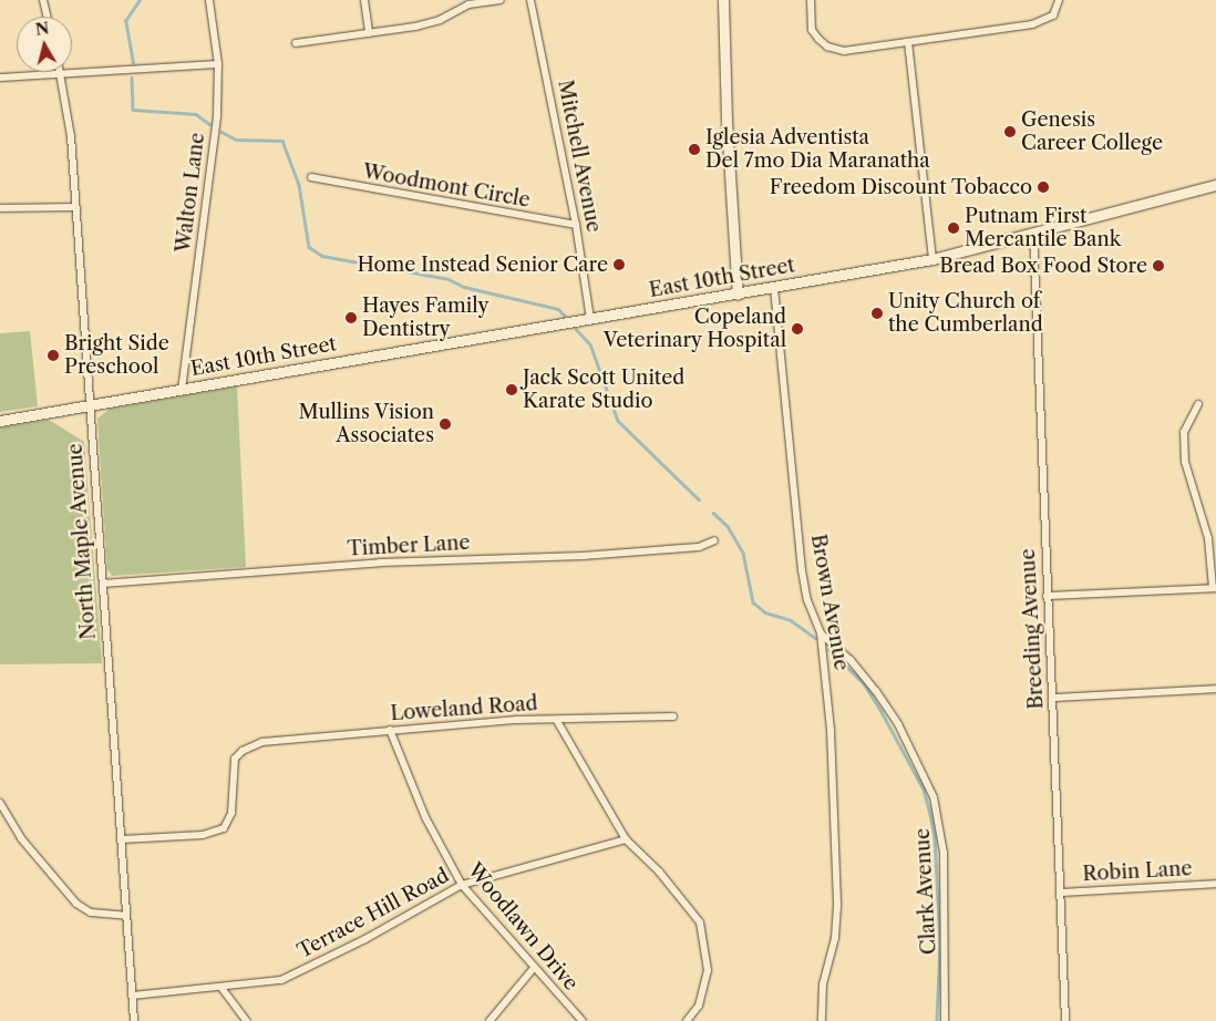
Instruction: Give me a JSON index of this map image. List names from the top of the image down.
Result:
{
  "streets": {
    "main road": ["East 10th Street"],
    "street": [
      "Mitchell Avenue",
      "Woodmont Circle",
      "Walton Lane",
      "North Maple Avenue",
      "Timber Lane",
      "Brown Avenue",
      "Breeding Avenue",
      "Loweland Road",
      "Robin Lane",
      "Clark Avenue",
      "Terrace Hill Road",
      "Woodlawn Drive"
    ]
  },
  "crossings": [
    ["Mitchell Avenue", "Woodmont Circle"],
    ["Mitchell Avenue", "East 10th Street"],
    ["Walton Lane", "East 10th Street"],
    ["East 10th Street", "North Maple Avenue"],
    ["East 10th Street", "Brown Avenue"],
    ["East 10th Street", "Breeding Avenue"],
    ["North Maple Avenue", "Timber Lane"],
    ["North Maple Avenue", "Loweland Road"],
    ["North Maple Avenue", "Terrace Hill Road"],
    ["Brown Avenue", "Clark Avenue"],
    ["Breeding Avenue", "Robin Lane"],
    ["Loweland Road", "Terrace Hill Road"],
    ["Loweland Road", "Woodlawn Drive"],
    ["Terrace Hill Road", "Woodlawn Drive"]
  ],
  "places": [
    "Genesis Career College",
    "Iglesia Adventista Del 7mo Dia Maranatha",
    "Freedom Discount Tobacco",
    "Putnam First Mercantile Bank",
    "Home Instead Senior Care",
    "Bread Box Food Store",
    "Unity Church of the Cumberland",
    "Hayes Family Dentistry",
    "Copeland Veterinary Hospital",
    "Bright Side Preschool",
    "Jack Scott United Karate Studio",
    "Mullins Vision Associates"
  ],
  "north": "top"
}
